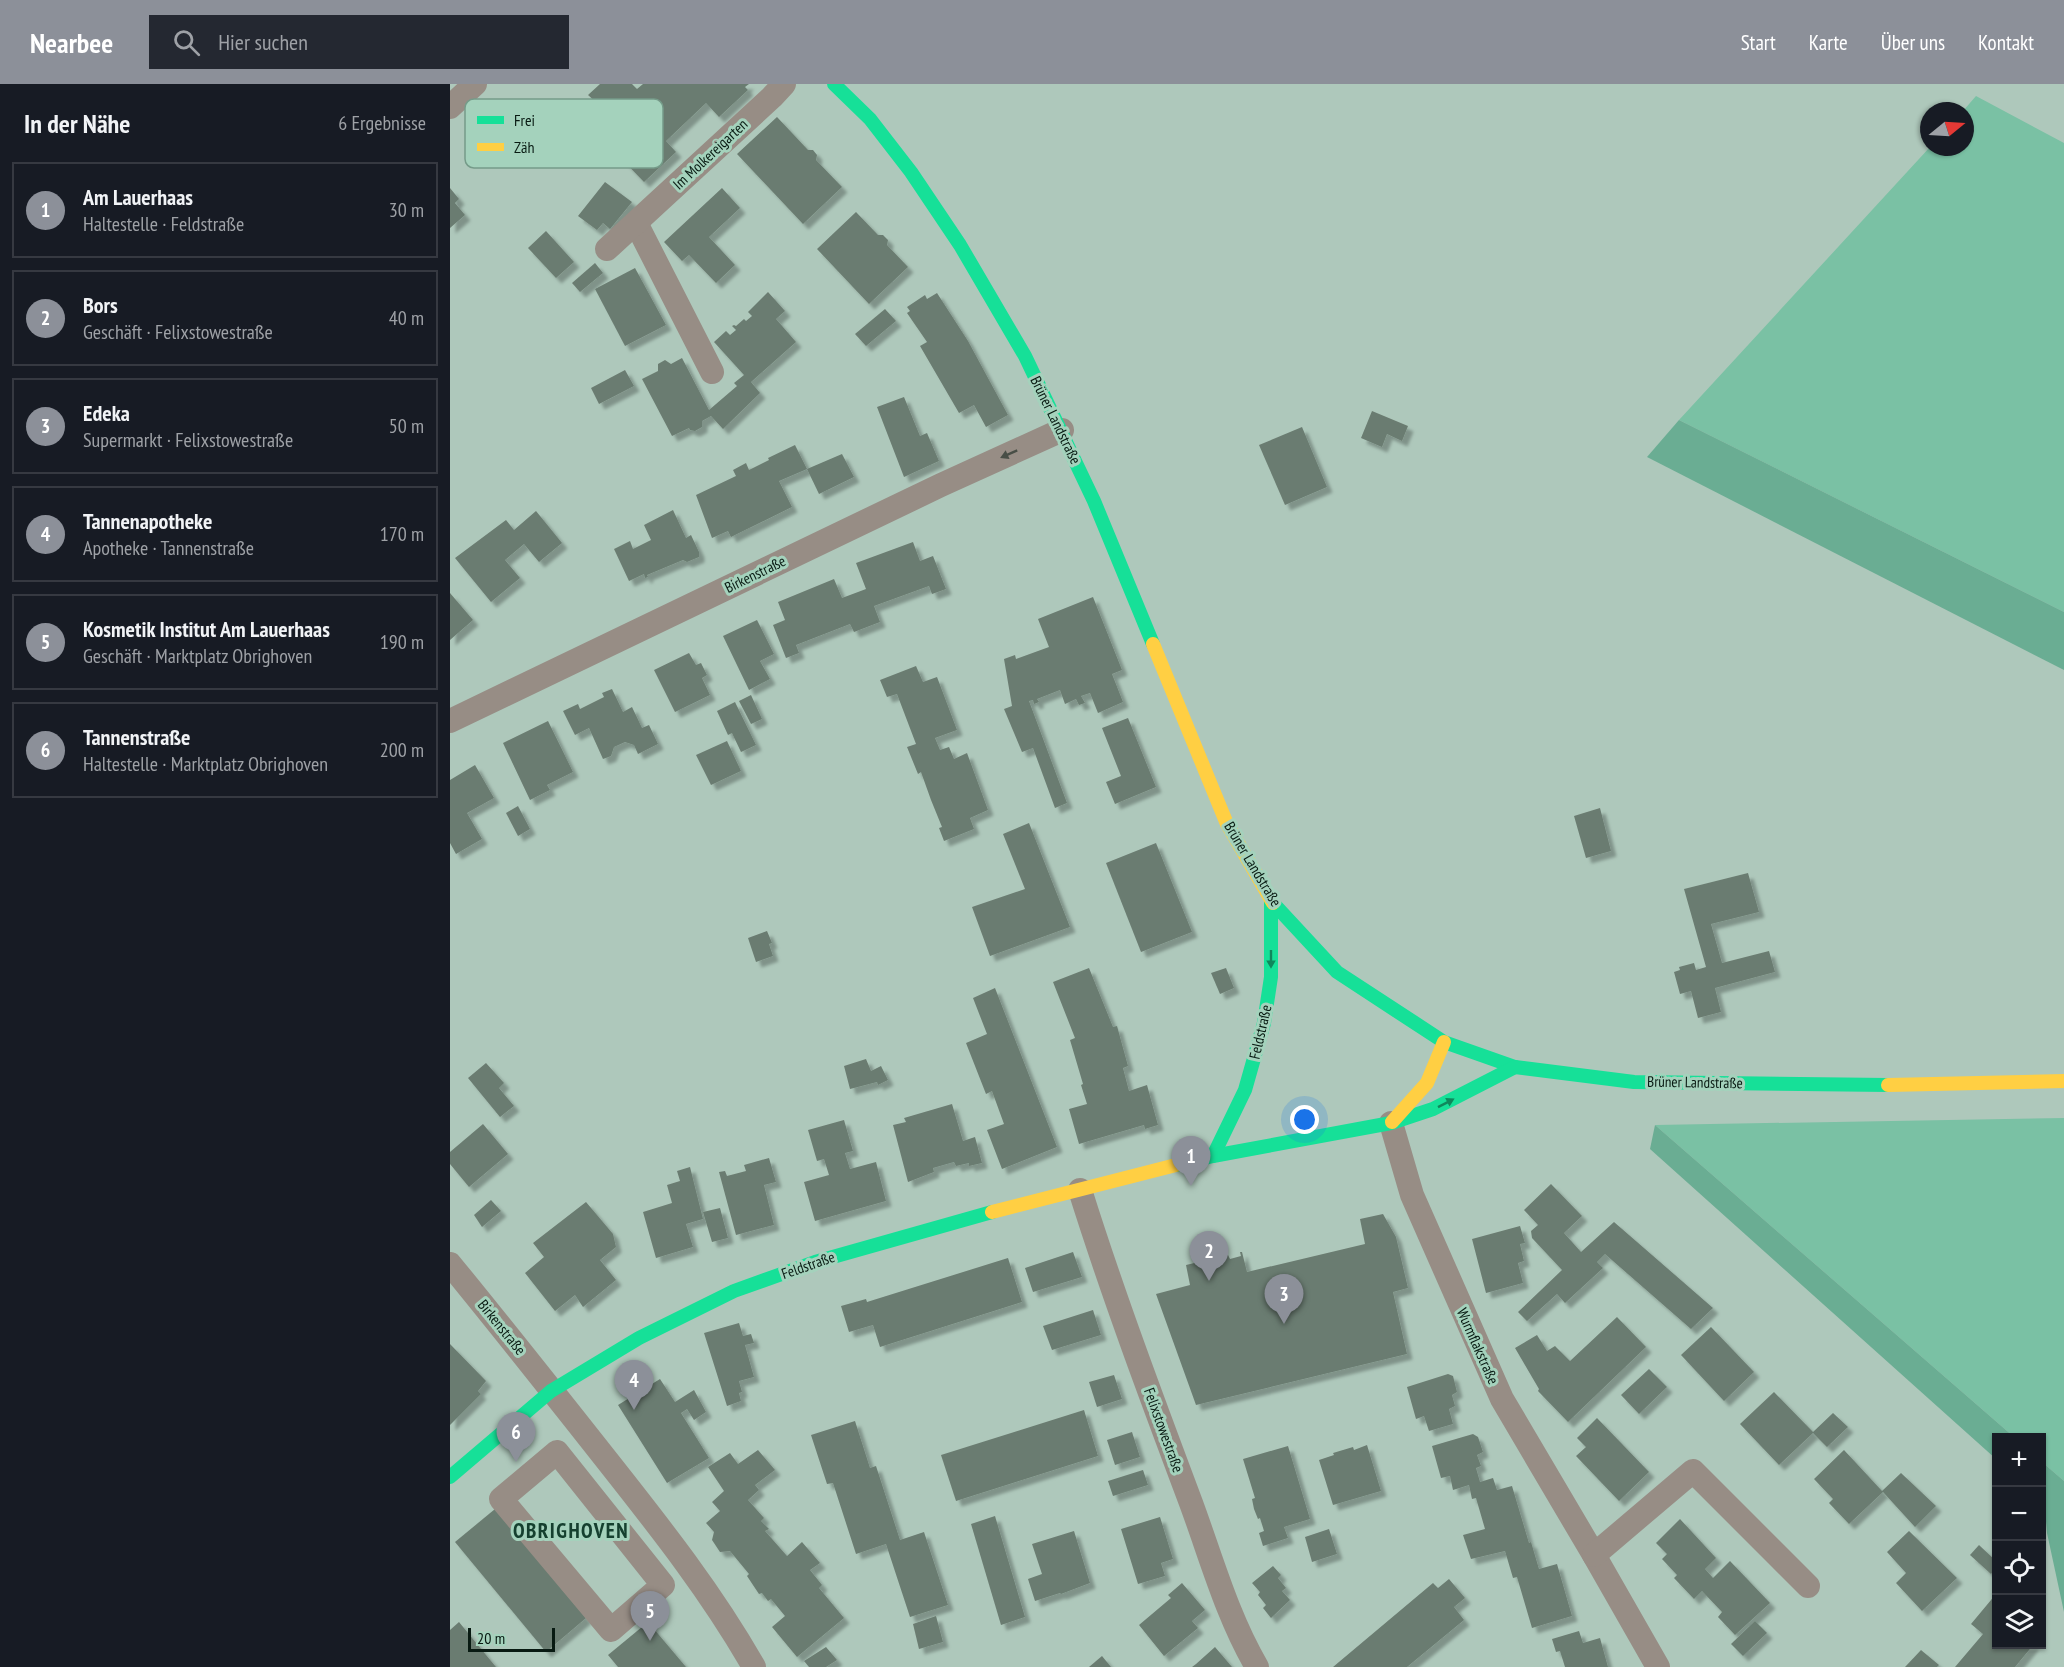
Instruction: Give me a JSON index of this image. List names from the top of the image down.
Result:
{
  "streets": {
    "main road": ["Brüner Landstraße", "Feldstraße"],
    "street": [
      "Im Molkereigarten",
      "Birkenstraße",
      "Wurmflakstraße",
      "Felixstowestraße"
    ]
  },
  "crossings": [
    ["Brüner Landstraße", "Birkenstraße"],
    ["Brüner Landstraße", "Feldstraße"],
    ["Birkenstraße", "Feldstraße"],
    ["Feldstraße", "Wurmflakstraße"],
    ["Feldstraße", "Felixstowestraße"]
  ],
  "one_way": ["Birkenstraße"],
  "districts": ["OBRIGHOVEN"],
  "legend": ["Frei", "Zäh"],
  "scale_bar": "20 m",
  "north": "right",
  "page": {
    "header": "Nearbee",
    "search": "Hier suchen",
    "nav": [
      "Start",
      "Karte",
      "Über uns",
      "Kontakt"
    ],
    "heading": ["In der Nähe", "6 Ergebnisse"],
    "list": [
      {
        "mark": "1",
        "name": "Am Lauerhaas",
        "note": "Haltestelle · Feldstraße",
        "value": "30 m"
      },
      {
        "mark": "2",
        "name": "Bors",
        "note": "Geschäft · Felixstowestraße",
        "value": "40 m"
      },
      {
        "mark": "3",
        "name": "Edeka",
        "note": "Supermarkt · Felixstowestraße",
        "value": "50 m"
      },
      {
        "mark": "4",
        "name": "Tannenapotheke",
        "note": "Apotheke · Tannenstraße",
        "value": "170 m"
      },
      {
        "mark": "5",
        "name": "Kosmetik Institut Am Lauerhaas",
        "note": "Geschäft · Marktplatz Obrighoven",
        "value": "190 m"
      },
      {
        "mark": "6",
        "name": "Tannenstraße",
        "note": "Haltestelle · Marktplatz Obrighoven",
        "value": "200 m"
      }
    ],
    "pins": [
      "1",
      "2",
      "3",
      "4",
      "6",
      "5"
    ],
    "map_buttons": ["+", "−"],
    "scale": "20 m"
  }
}
